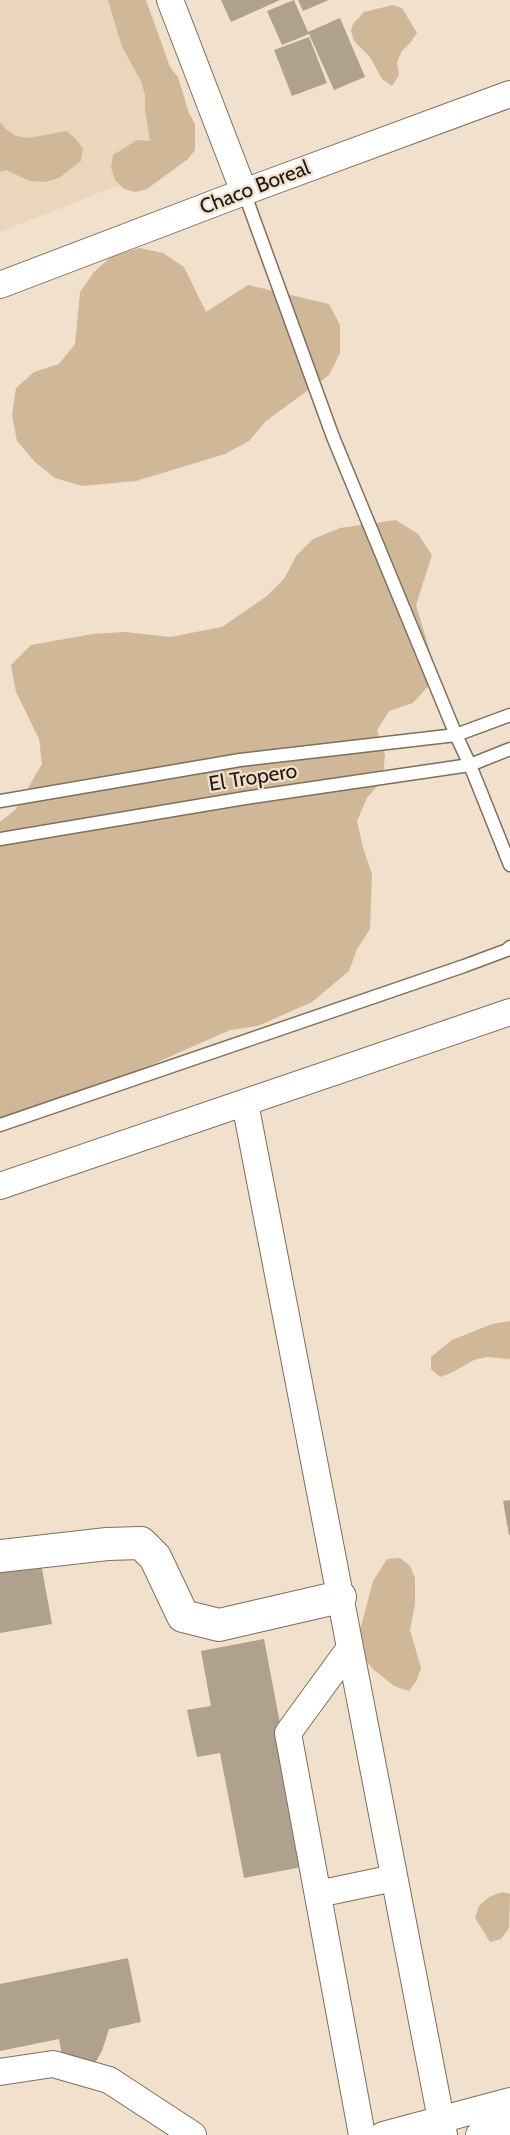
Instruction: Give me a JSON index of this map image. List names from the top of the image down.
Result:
{
  "streets": {
    "street": ["Chaco Boreal"],
    "lane": ["El Tropero"]
  }
}
